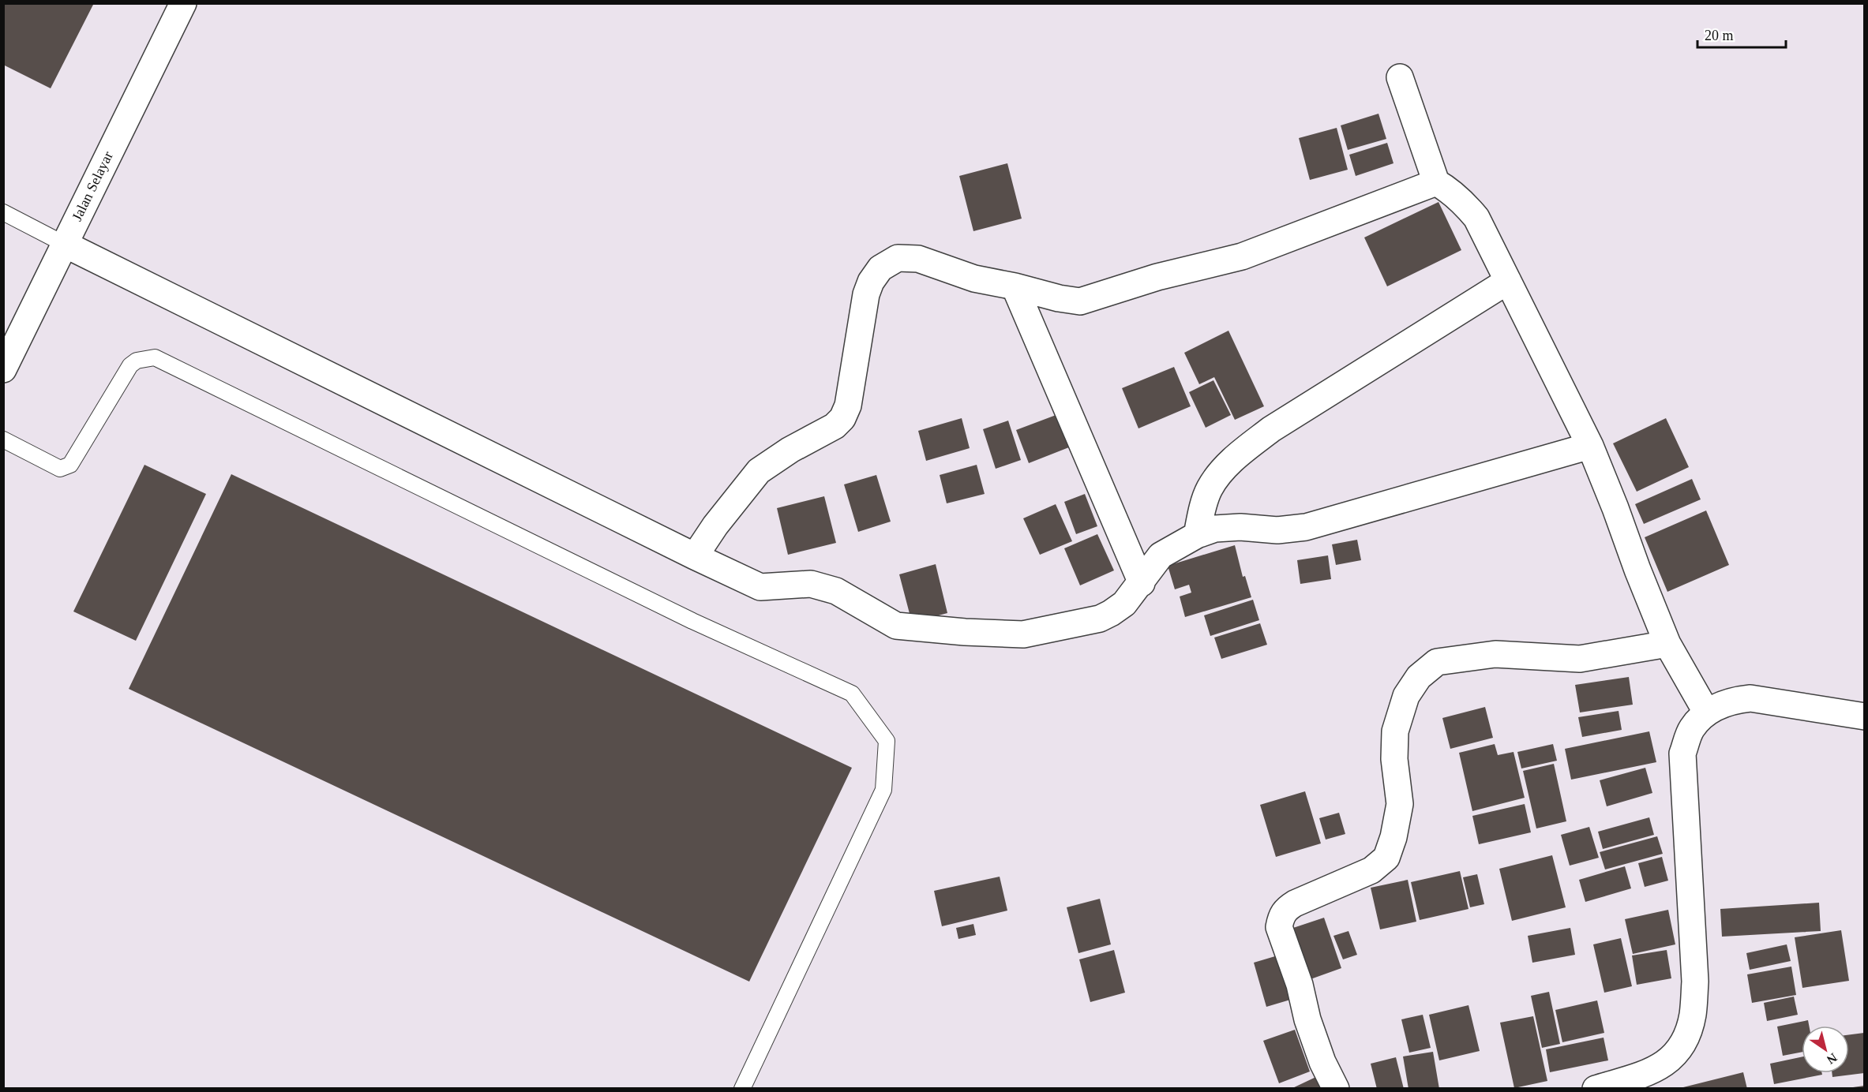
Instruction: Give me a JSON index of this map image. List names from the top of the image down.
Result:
{
  "streets": {
    "street": ["Jalan Selayar"]
  },
  "scale_bar": "20 m",
  "north": "bottom right"
}
